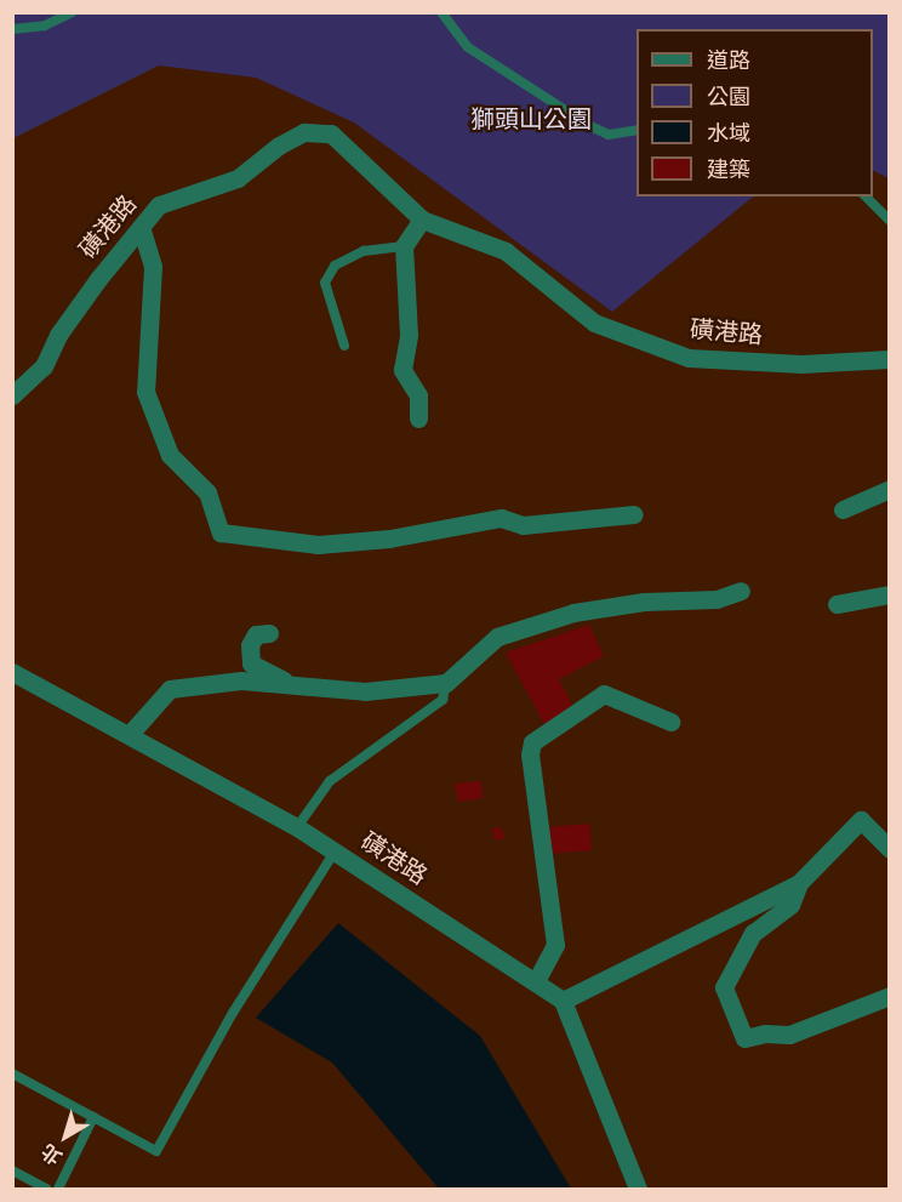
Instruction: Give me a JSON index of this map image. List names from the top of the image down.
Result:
{
  "streets": {
    "street": ["磺港路"]
  },
  "parks": ["獅頭山公園"],
  "legend": [
    "道路",
    "公園",
    "水域",
    "建築"
  ],
  "north": "bottom left"
}
